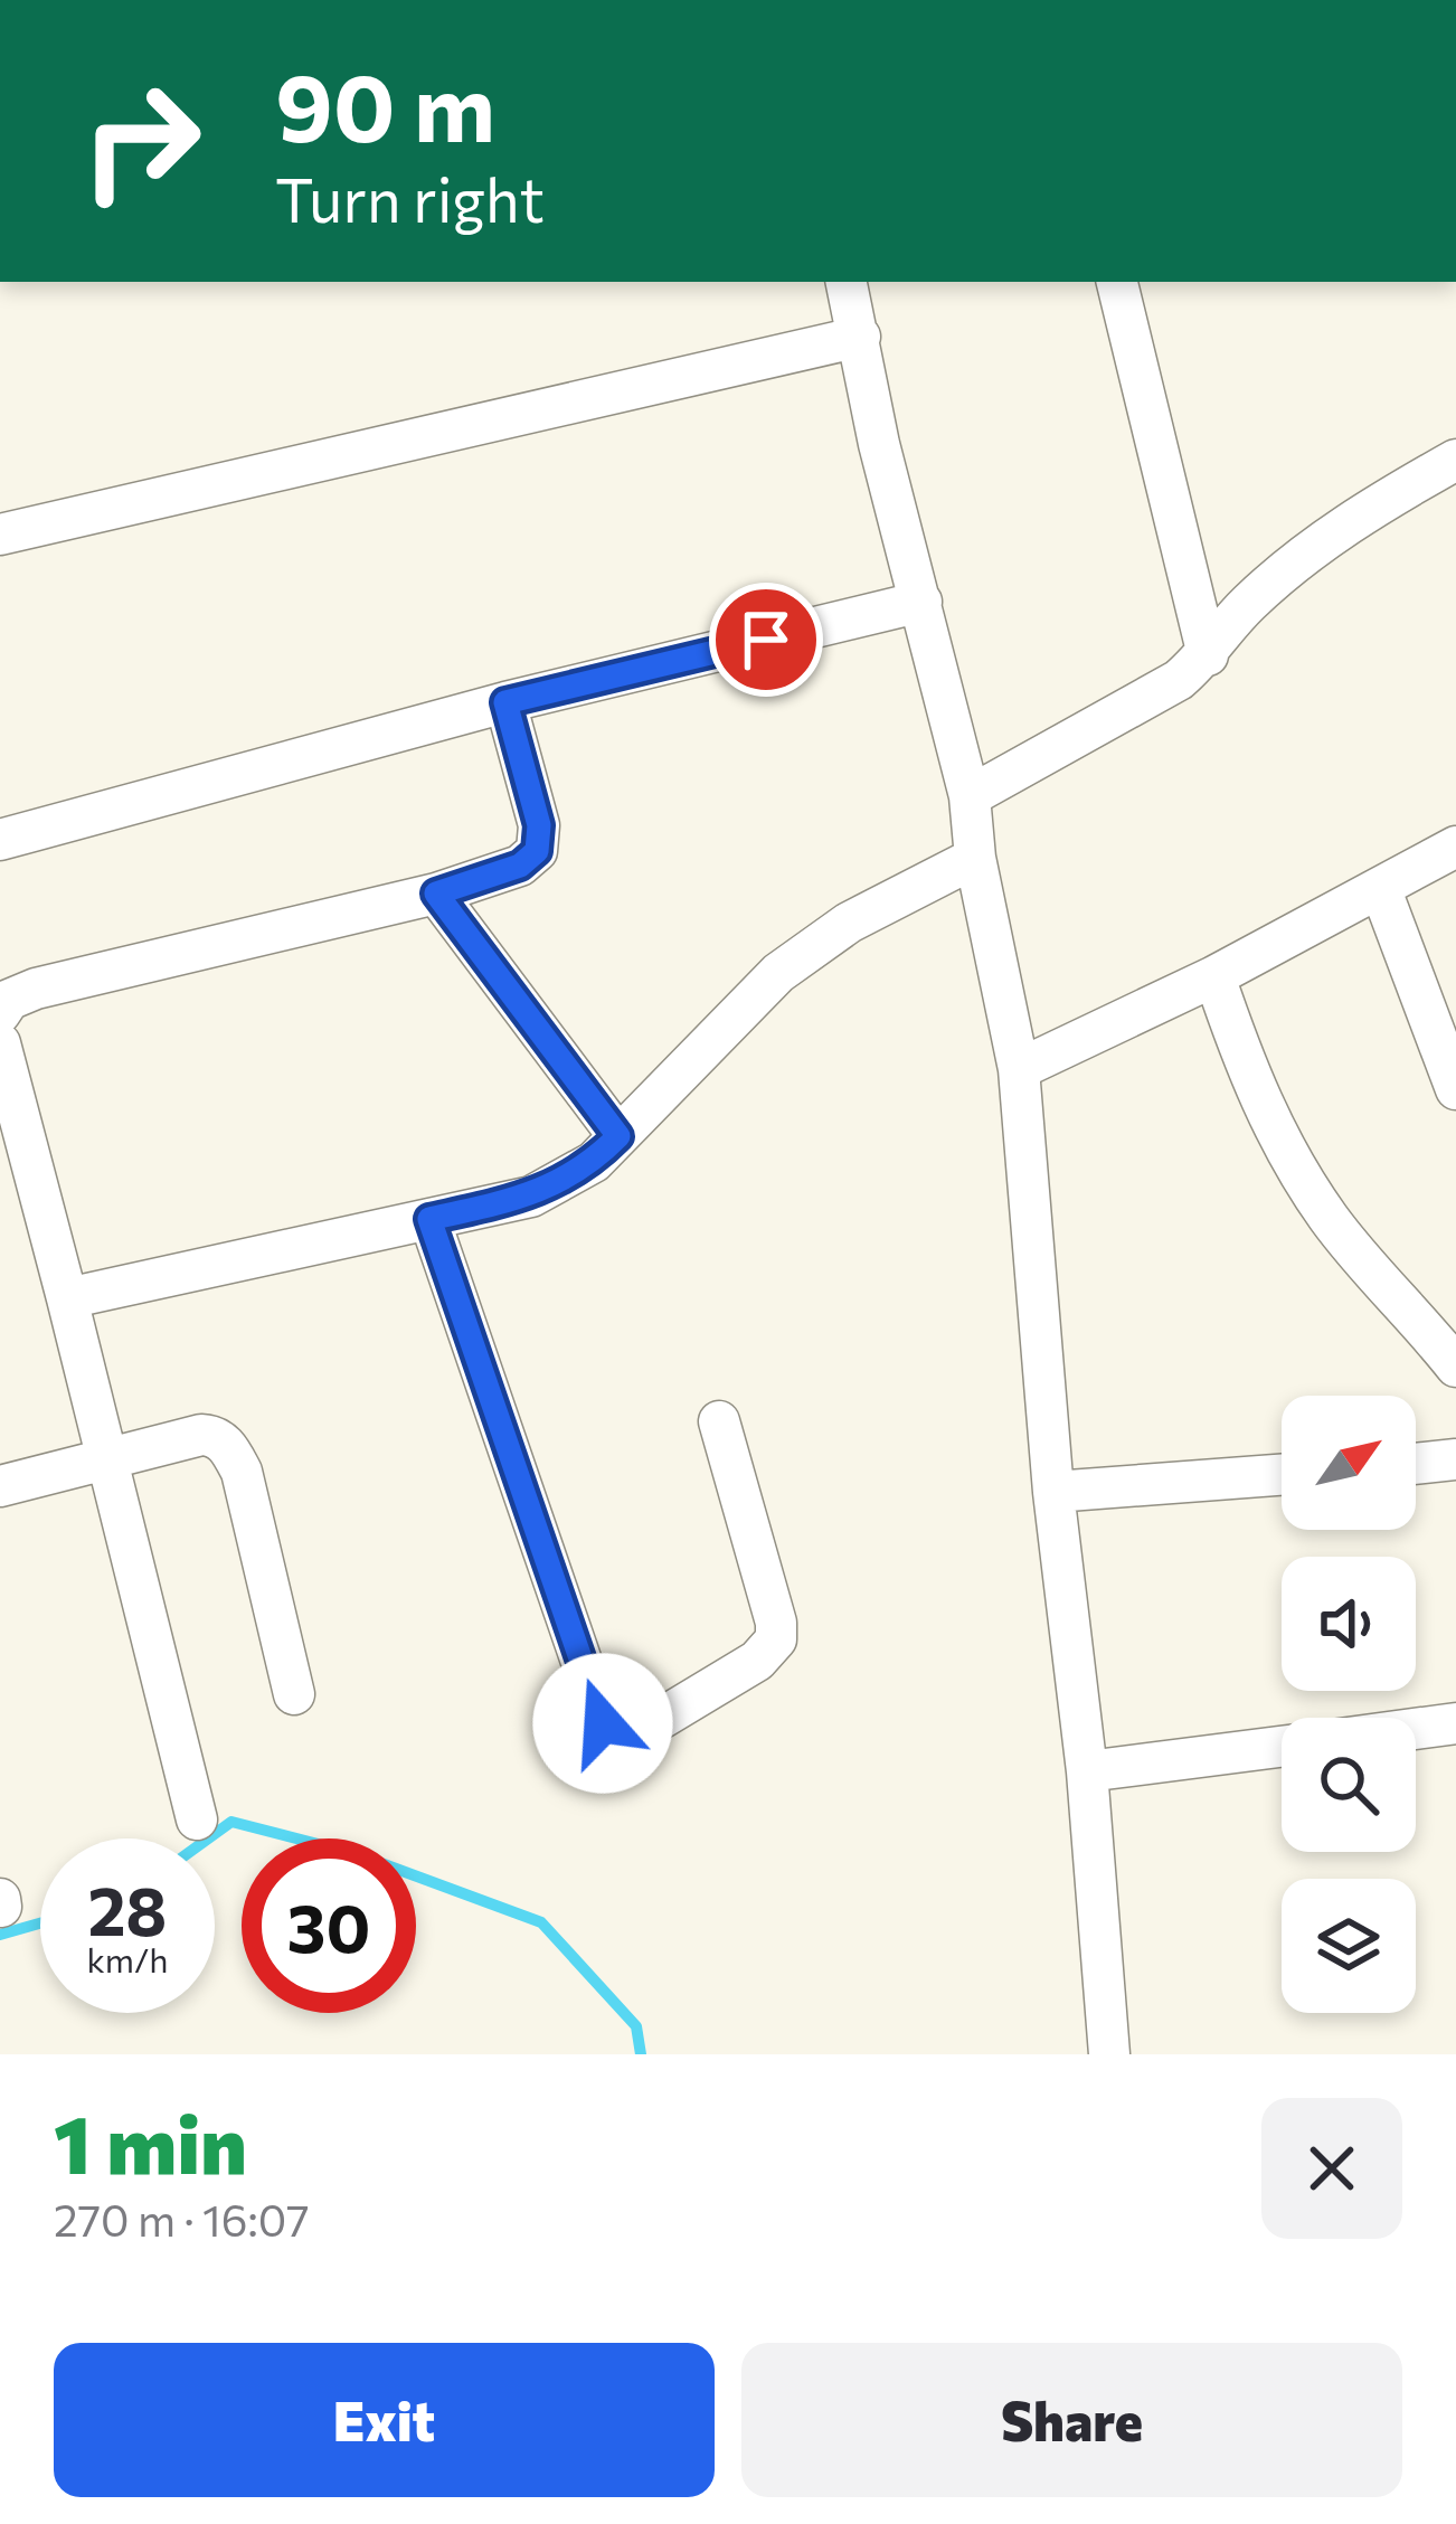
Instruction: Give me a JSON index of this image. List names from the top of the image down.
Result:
{
  "north": "top right",
  "page": {
    "turn": ["90 m", "Turn right"],
    "speed": "28 km/h",
    "limit": "30",
    "heading": ["1 min", "270 m · 16:07"],
    "buttons": ["Exit", "Share"]
  }
}
